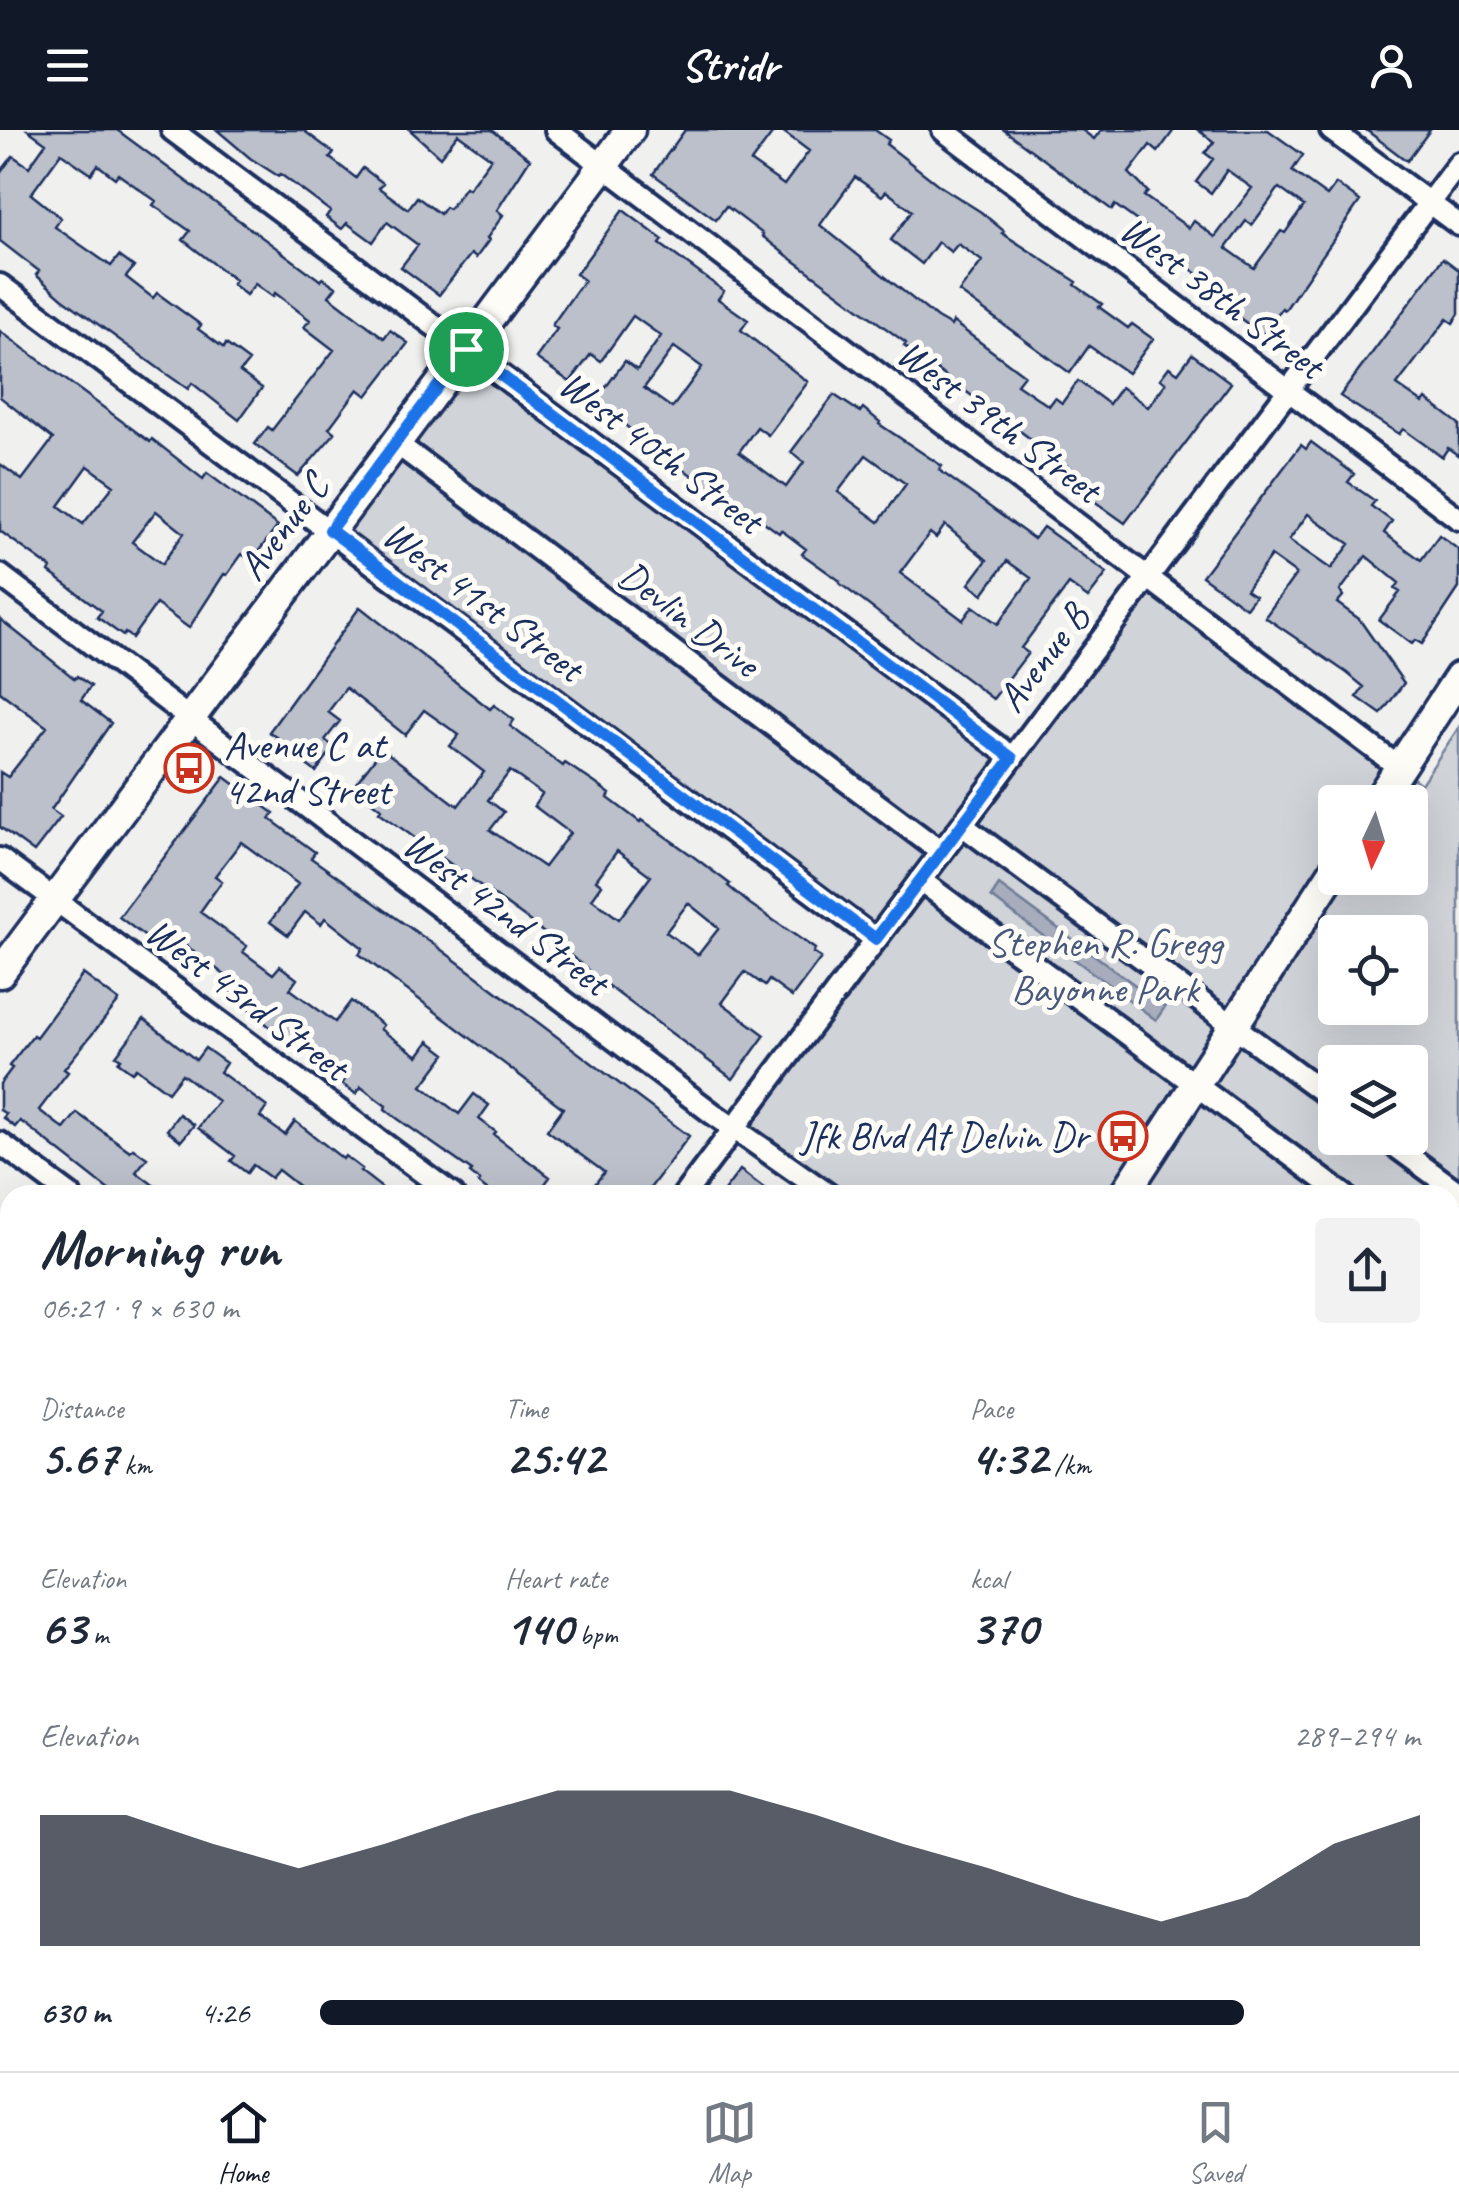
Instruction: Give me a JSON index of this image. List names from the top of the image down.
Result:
{
  "streets": {
    "main road": ["Avenue C"],
    "street": [
      "West 38th Street",
      "West 39th Street",
      "West 40th Street",
      "West 41st Street",
      "Devlin Drive",
      "Avenue B",
      "West 42nd Street",
      "West 43rd Street"
    ]
  },
  "crossings": [
    ["West 38th Street", "Avenue B"],
    ["West 39th Street", "Avenue C"],
    ["West 39th Street", "Avenue B"],
    ["West 40th Street", "Avenue C"],
    ["West 40th Street", "Avenue B"],
    ["Avenue C", "West 41st Street"],
    ["Avenue C", "Devlin Drive"],
    ["Avenue C", "West 42nd Street"],
    ["Avenue C", "West 43rd Street"],
    ["West 41st Street", "Avenue B"],
    ["Devlin Drive", "Avenue B"],
    ["Avenue B", "West 42nd Street"]
  ],
  "parks": ["Stephen R. Gregg Bayonne Park"],
  "places": {
    "bus stop": ["Avenue C at 42nd Street", "Jfk Blvd At Delvin Dr"]
  },
  "north": "bottom",
  "page": {
    "header": "Stridr",
    "heading": ["Morning run", "06:21 · 9 × 630 m"],
    "stats": [
      ["Distance", "5.67 km"],
      ["Time", "25:42"],
      ["Pace", "4:32 /km"],
      ["Elevation", "63 m"],
      ["Heart rate", "140 bpm"],
      ["kcal", "370"]
    ],
    "chart": ["Elevation", "289–294 m"],
    "list": [
      {
        "name": "630 m",
        "note": "4:26"
      }
    ],
    "tabs": ["Home", "Map", "Saved"]
  }
}
